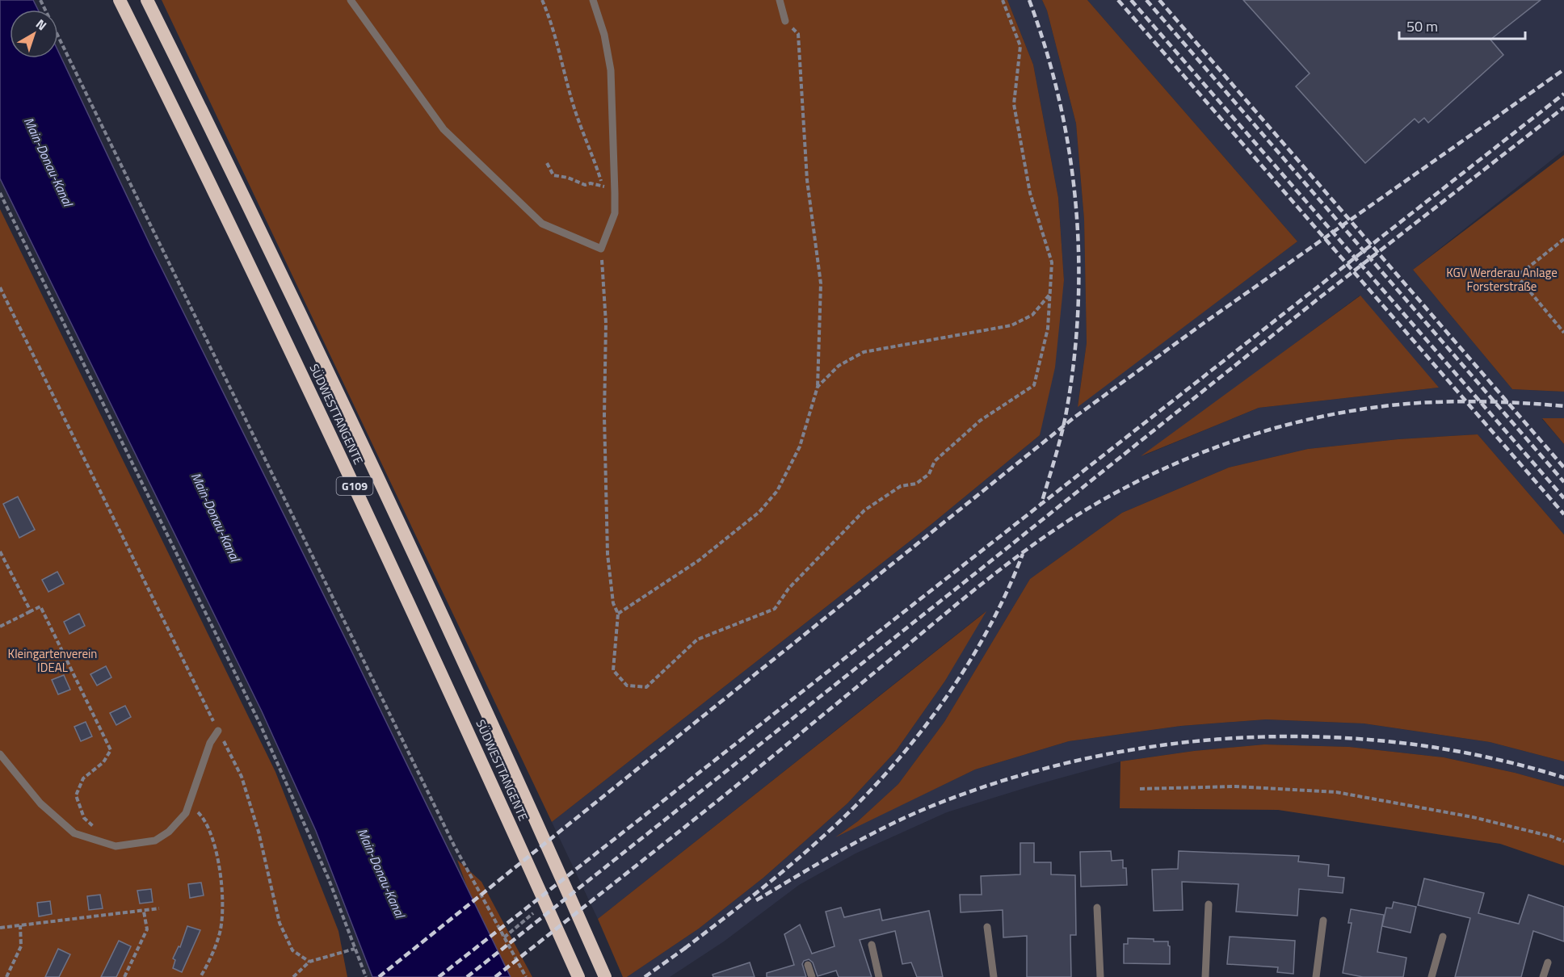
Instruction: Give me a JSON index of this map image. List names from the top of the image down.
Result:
{
  "streets": {
    "highway": ["SÜDWESTTANGENTE", "G109"]
  },
  "water": ["Main-Donau-Kanal"],
  "parks": ["KGV Werderau Anlage Forsterstraße", "Kleingartenverein IDEAL"],
  "scale_bar": "50 m",
  "north": "top right"
}
